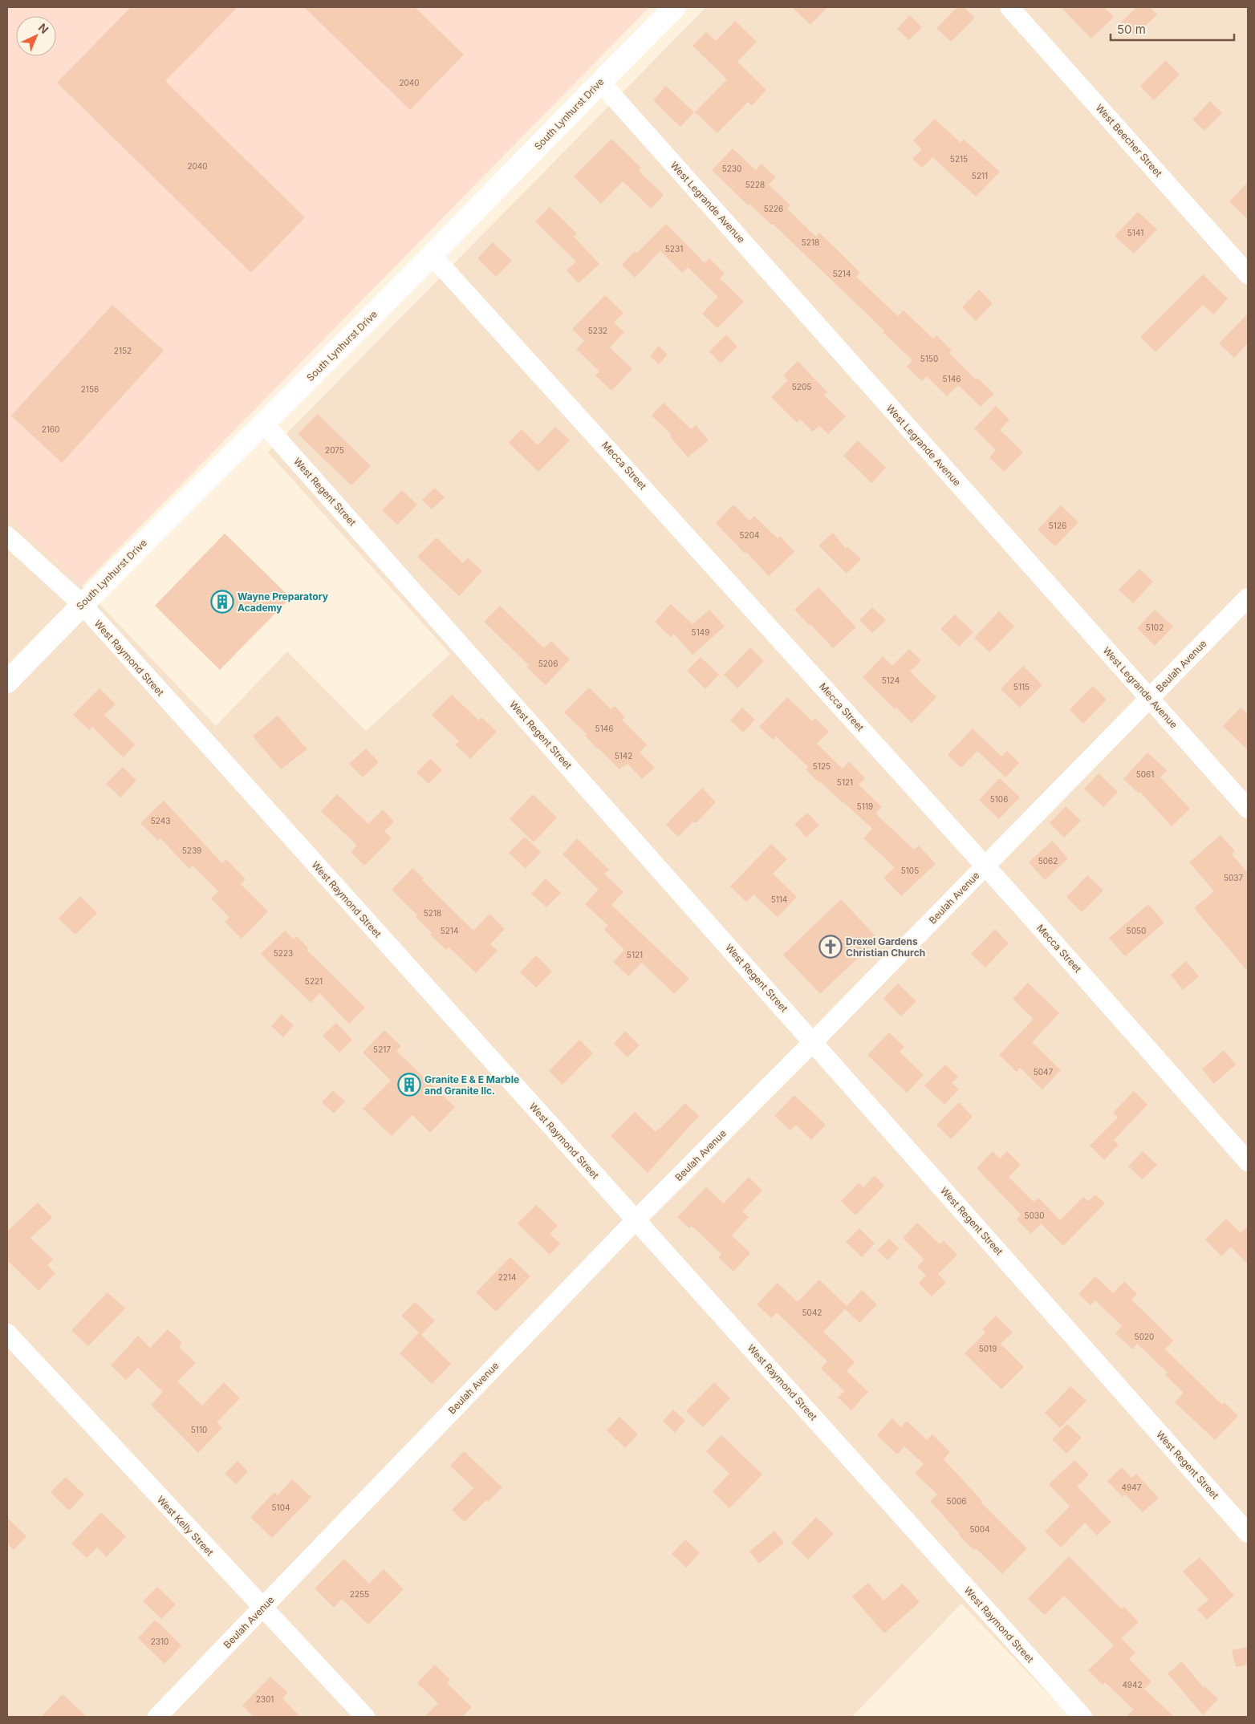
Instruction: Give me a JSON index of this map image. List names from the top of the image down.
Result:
{
  "streets": {
    "main road": ["South Lynhurst Drive"],
    "street": [
      "West Beecher Street",
      "West Legrande Avenue",
      "Mecca Street",
      "West Regent Street",
      "West Raymond Street",
      "Beulah Avenue",
      "West Kelly Street"
    ]
  },
  "crossings": [
    ["South Lynhurst Drive", "West Legrande Avenue"],
    ["South Lynhurst Drive", "Mecca Street"],
    ["South Lynhurst Drive", "West Regent Street"],
    ["South Lynhurst Drive", "West Raymond Street"],
    ["West Legrande Avenue", "Beulah Avenue"],
    ["Mecca Street", "Beulah Avenue"],
    ["West Regent Street", "Beulah Avenue"],
    ["West Raymond Street", "Beulah Avenue"],
    ["Beulah Avenue", "West Kelly Street"]
  ],
  "places": {
    "building": ["Wayne Preparatory Academy", "Granite E & E Marble and Granite llc."],
    "church": ["Drexel Gardens Christian Church"]
  },
  "house_numbers": [
    "2040",
    "5215",
    "2040",
    "5230",
    "5211",
    "5228",
    "5226",
    "5141",
    "5218",
    "5231",
    "5214",
    "5232",
    "2152",
    "5150",
    "5146",
    "5205",
    "2156",
    "2160",
    "2075",
    "5126",
    "5204",
    "5102",
    "5149",
    "5206",
    "5124",
    "5115",
    "5146",
    "5142",
    "5125",
    "5061",
    "5121",
    "5106",
    "5119",
    "5243",
    "5239",
    "5062",
    "5105",
    "5037",
    "5114",
    "5218",
    "5214",
    "5050",
    "5223",
    "5121",
    "5221",
    "5217",
    "5047",
    "5030",
    "2214",
    "5042",
    "5020",
    "5019",
    "5110",
    "4947",
    "5006",
    "5104",
    "5004",
    "2255",
    "2310",
    "4942",
    "2301"
  ],
  "scale_bar": "50 m",
  "north": "top right"
}
